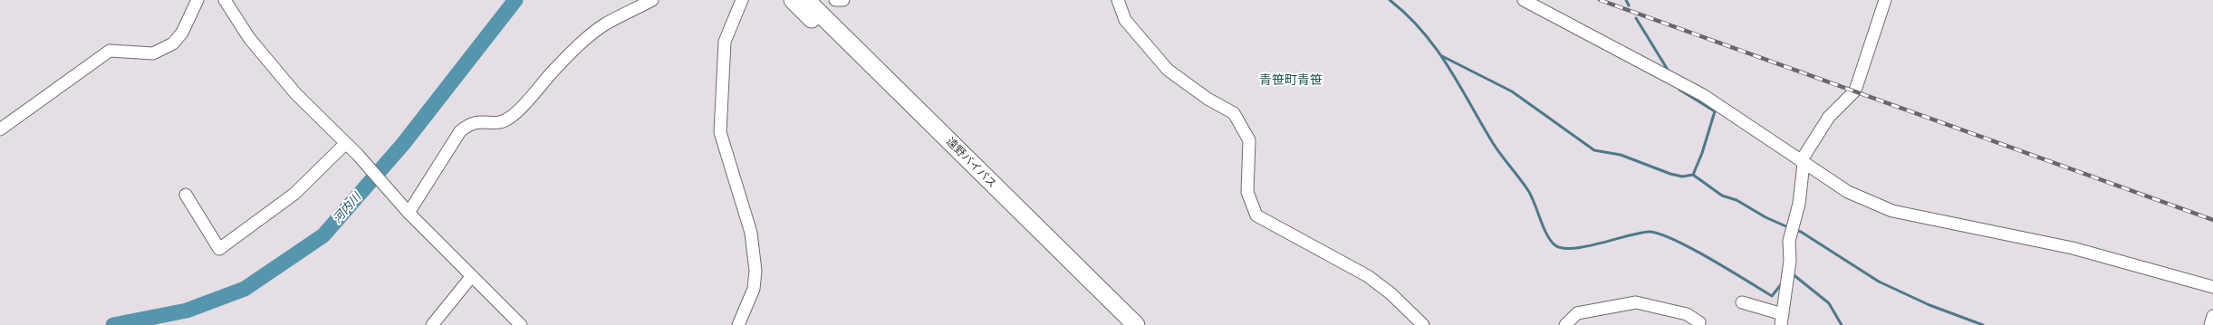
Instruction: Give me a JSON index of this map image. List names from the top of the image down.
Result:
{
  "streets": {
    "highway": ["遠野バイパス"]
  },
  "districts": ["青笹町青笹"],
  "water": ["河内川"]
}
